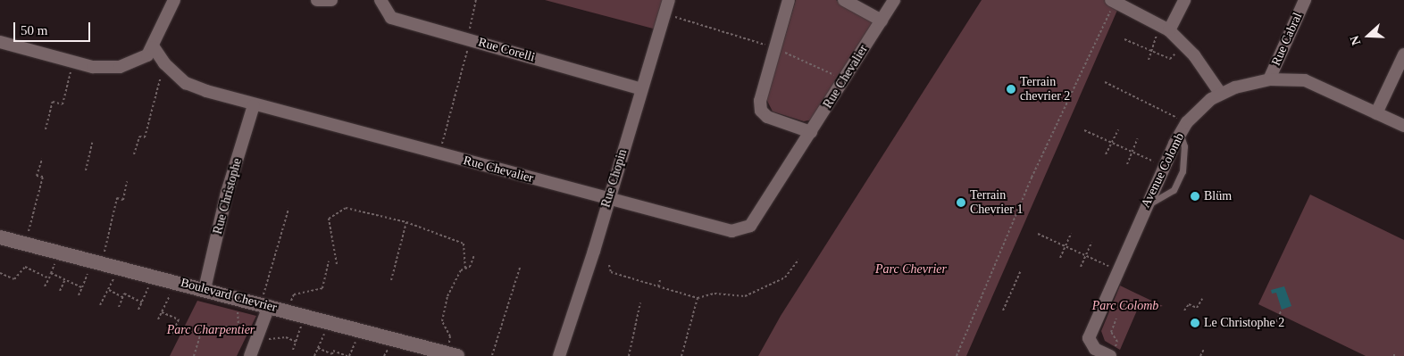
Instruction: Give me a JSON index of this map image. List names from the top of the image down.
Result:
{
  "streets": {
    "street": [
      "Rue Cabral",
      "Rue Corelli",
      "Rue Chevalier",
      "Avenue Colomb",
      "Rue Chopin",
      "Rue Christophe",
      "Boulevard Chevrier"
    ]
  },
  "crossings": [
    ["Rue Cabral", "Avenue Colomb"],
    ["Rue Corelli", "Rue Chopin"],
    ["Rue Chevalier", "Rue Chopin"],
    ["Rue Chevalier", "Rue Christophe"],
    ["Rue Christophe", "Boulevard Chevrier"]
  ],
  "parks": ["Parc Chevrier", "Parc Colomb", "Parc Charpentier"],
  "places": [
    "Terrain chevrier 2",
    "Blüm",
    "Terrain Chevrier 1",
    "Le Christophe 2"
  ],
  "scale_bar": "50 m",
  "north": "left"
}
